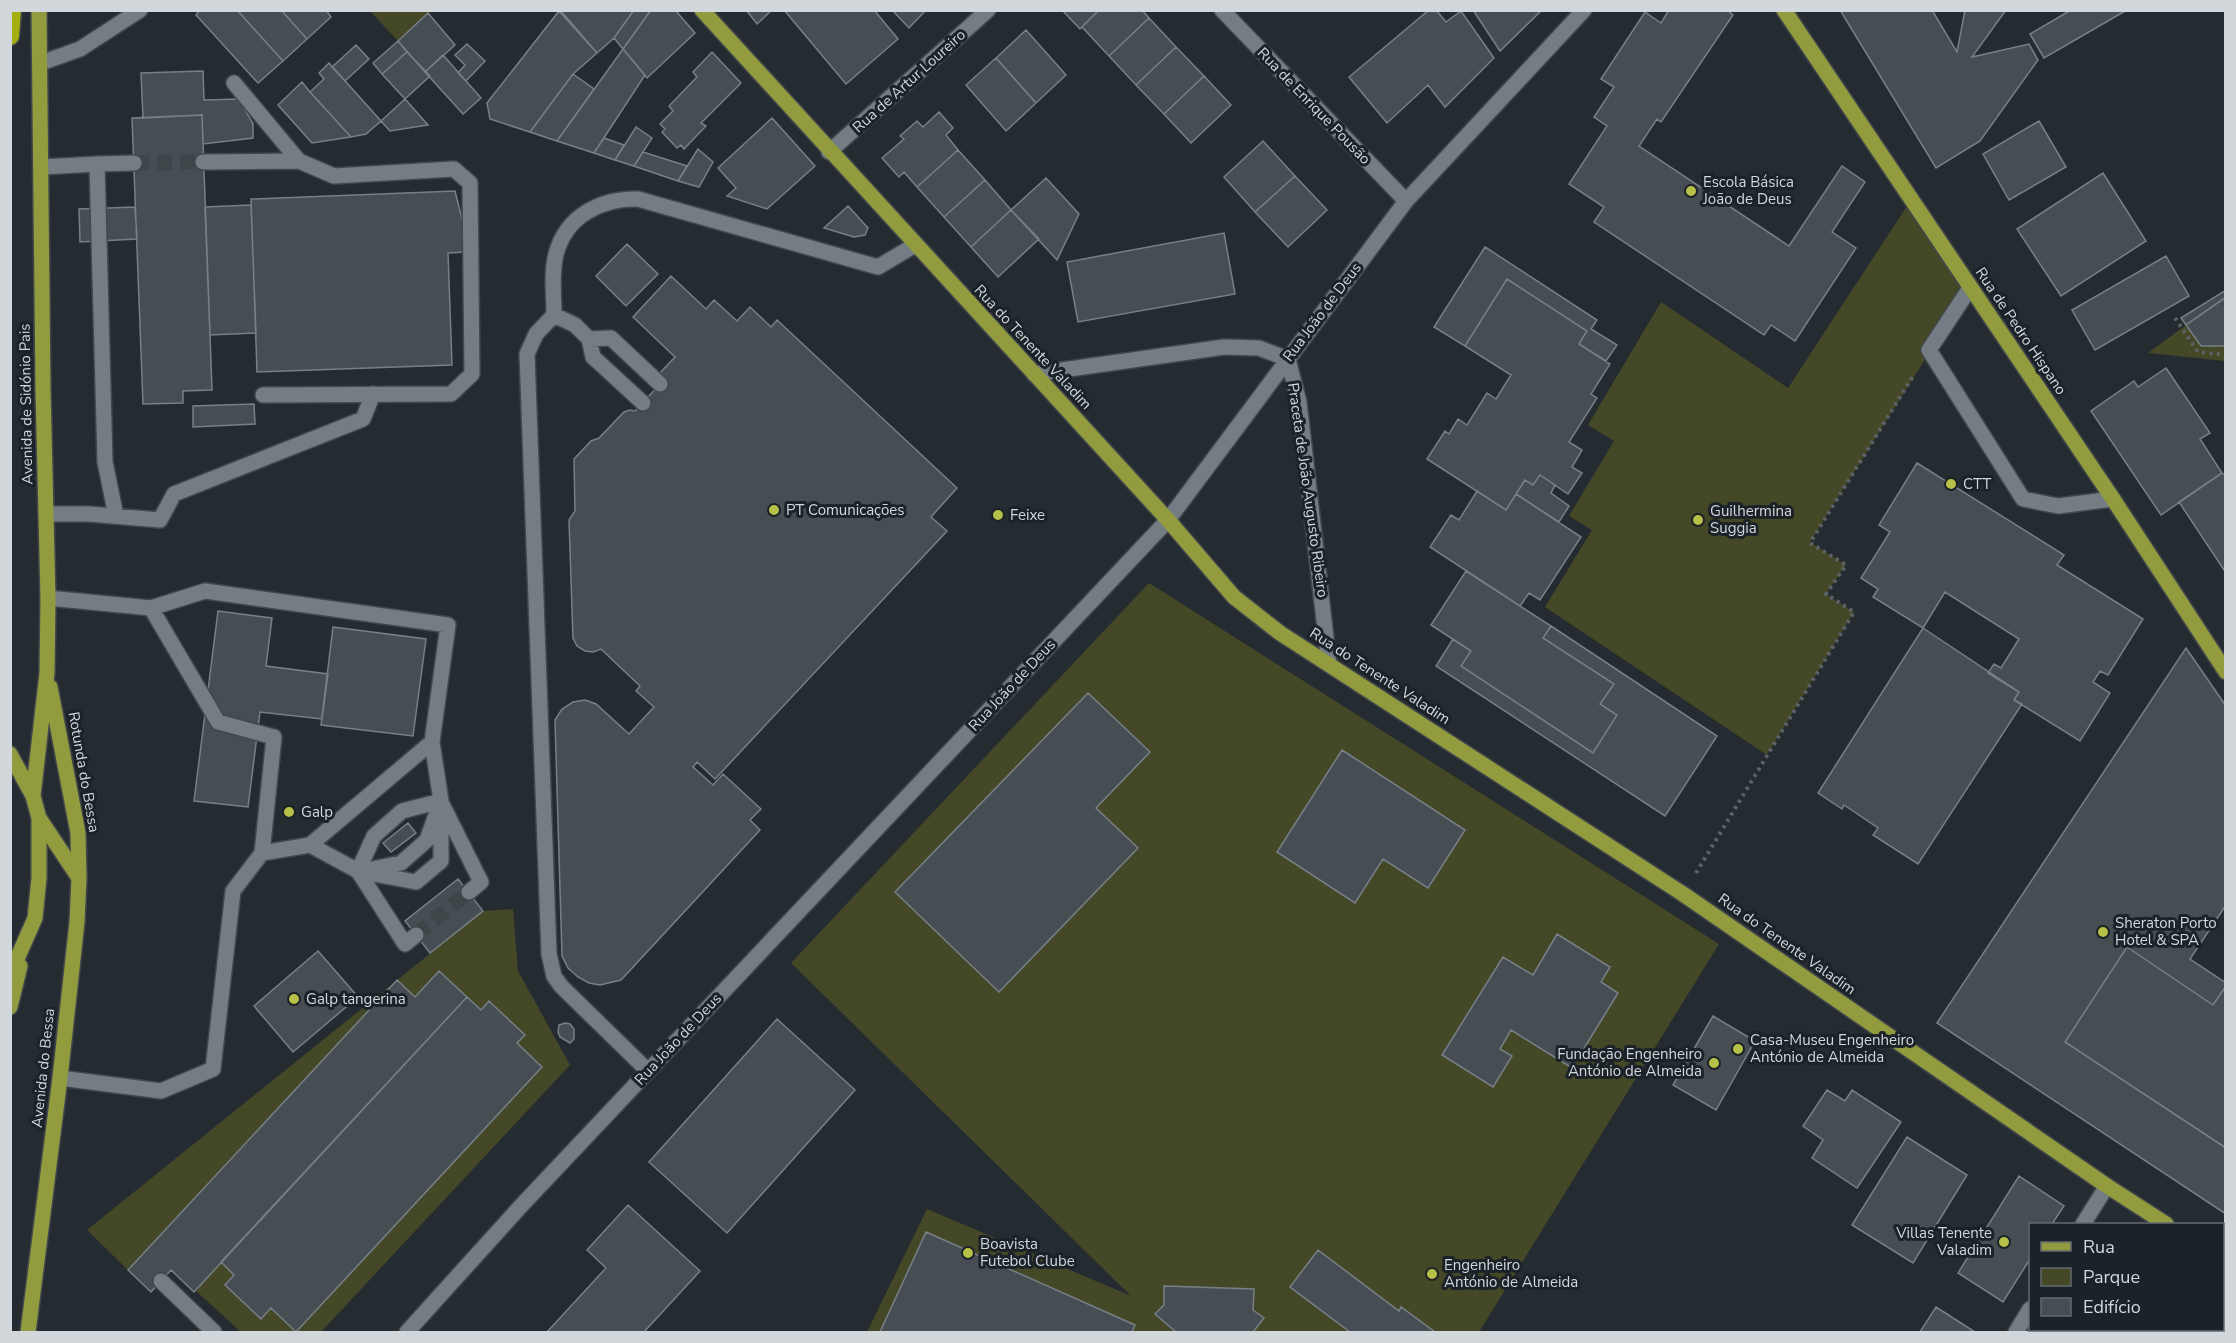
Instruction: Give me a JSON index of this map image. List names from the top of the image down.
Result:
{
  "streets": {
    "main road": [
      "Rua de Pedro Hispano",
      "Rua do Tenente Valadim",
      "Avenida de Sidónio Pais",
      "Rotunda do Bessa",
      "Avenida do Bessa"
    ],
    "street": [
      "Rua de Artur Loureiro",
      "Rua de Enrique Pousão",
      "Rua João de Deus",
      "Praceta de João Augusto Ribeiro"
    ]
  },
  "crossings": [
    ["Rua de Artur Loureiro", "Rua do Tenente Valadim"],
    ["Rua de Enrique Pousão", "Rua João de Deus"],
    ["Rua João de Deus", "Rua do Tenente Valadim"],
    ["Rua João de Deus", "Praceta de João Augusto Ribeiro"],
    ["Rua do Tenente Valadim", "Praceta de João Augusto Ribeiro"],
    ["Avenida de Sidónio Pais", "Rotunda do Bessa"],
    ["Rotunda do Bessa", "Avenida do Bessa"]
  ],
  "places": [
    "Escola Básica João de Deus",
    "CTT",
    "PT Comunicações",
    "Feixe",
    "Guilhermina Suggia",
    "Galp",
    "Sheraton Porto Hotel & SPA",
    "Galp tangerina",
    "Casa-Museu Engenheiro António de Almeida",
    "Fundação Engenheiro António de Almeida",
    "Villas Tenente Valadim",
    "Boavista Futebol Clube",
    "Engenheiro António de Almeida"
  ],
  "legend": ["Rua", "Parque", "Edifício"]
}
